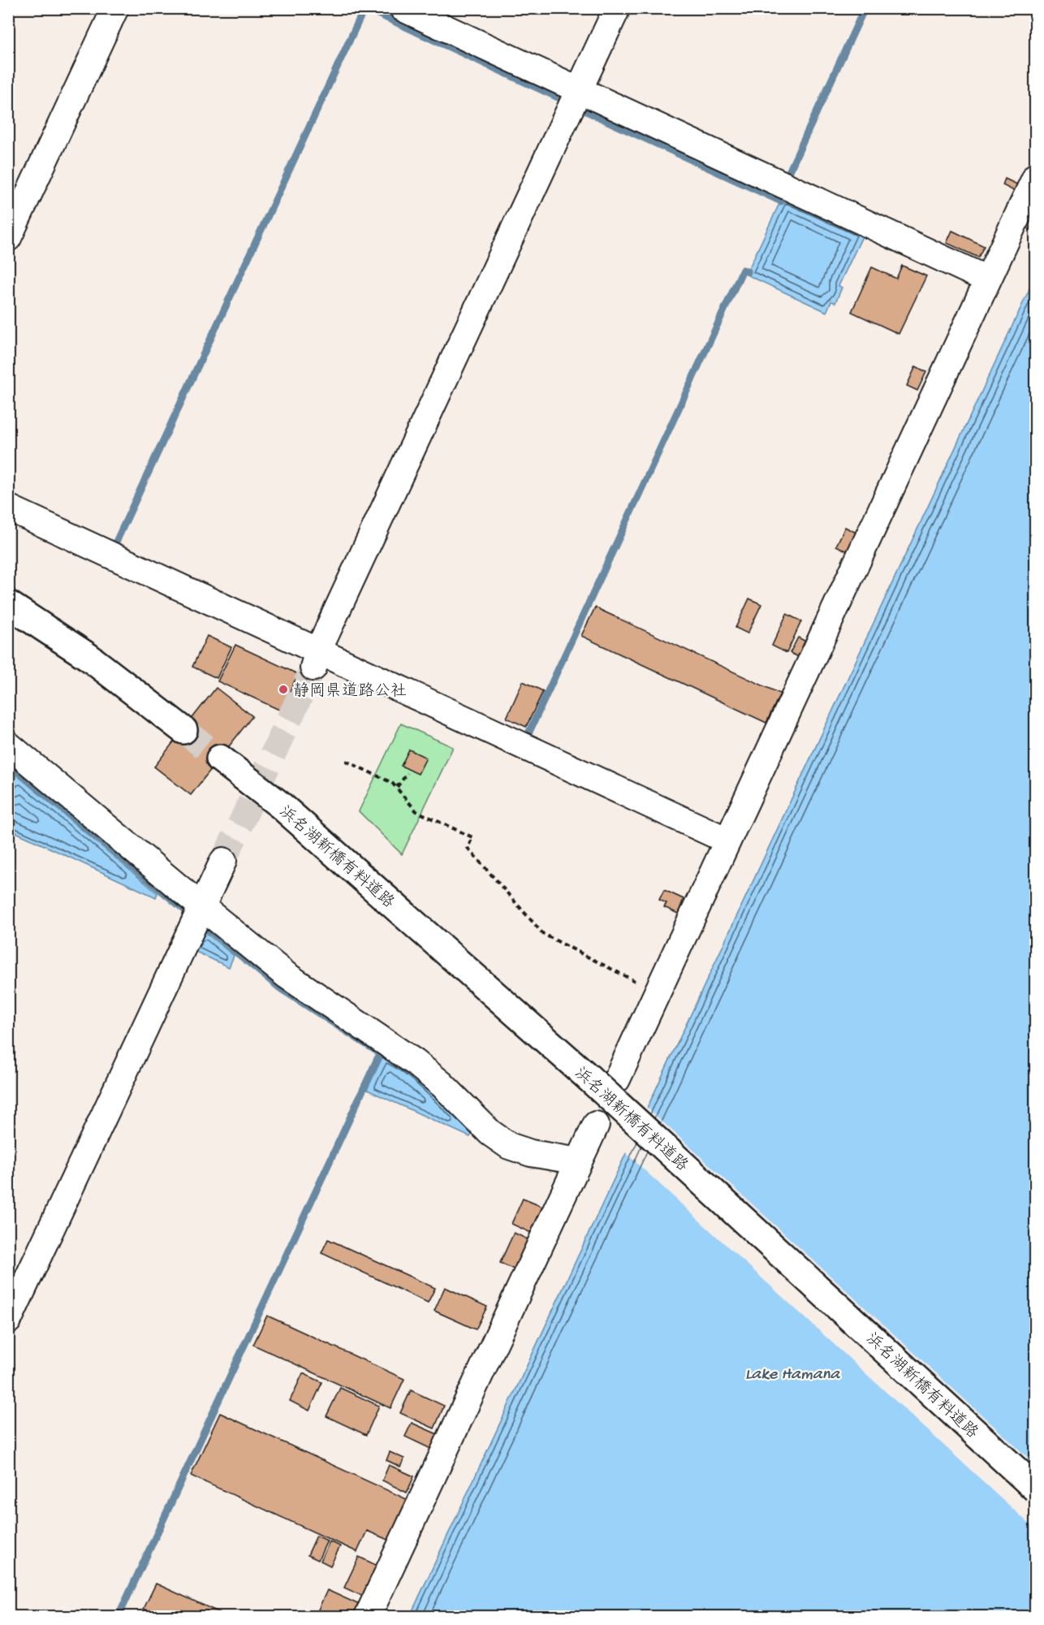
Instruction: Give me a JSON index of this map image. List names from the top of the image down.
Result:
{
  "streets": {
    "main road": ["浜名湖新橋有料道路"]
  },
  "water": ["Lake Hamana"],
  "places": ["静岡県道路公社"]
}
